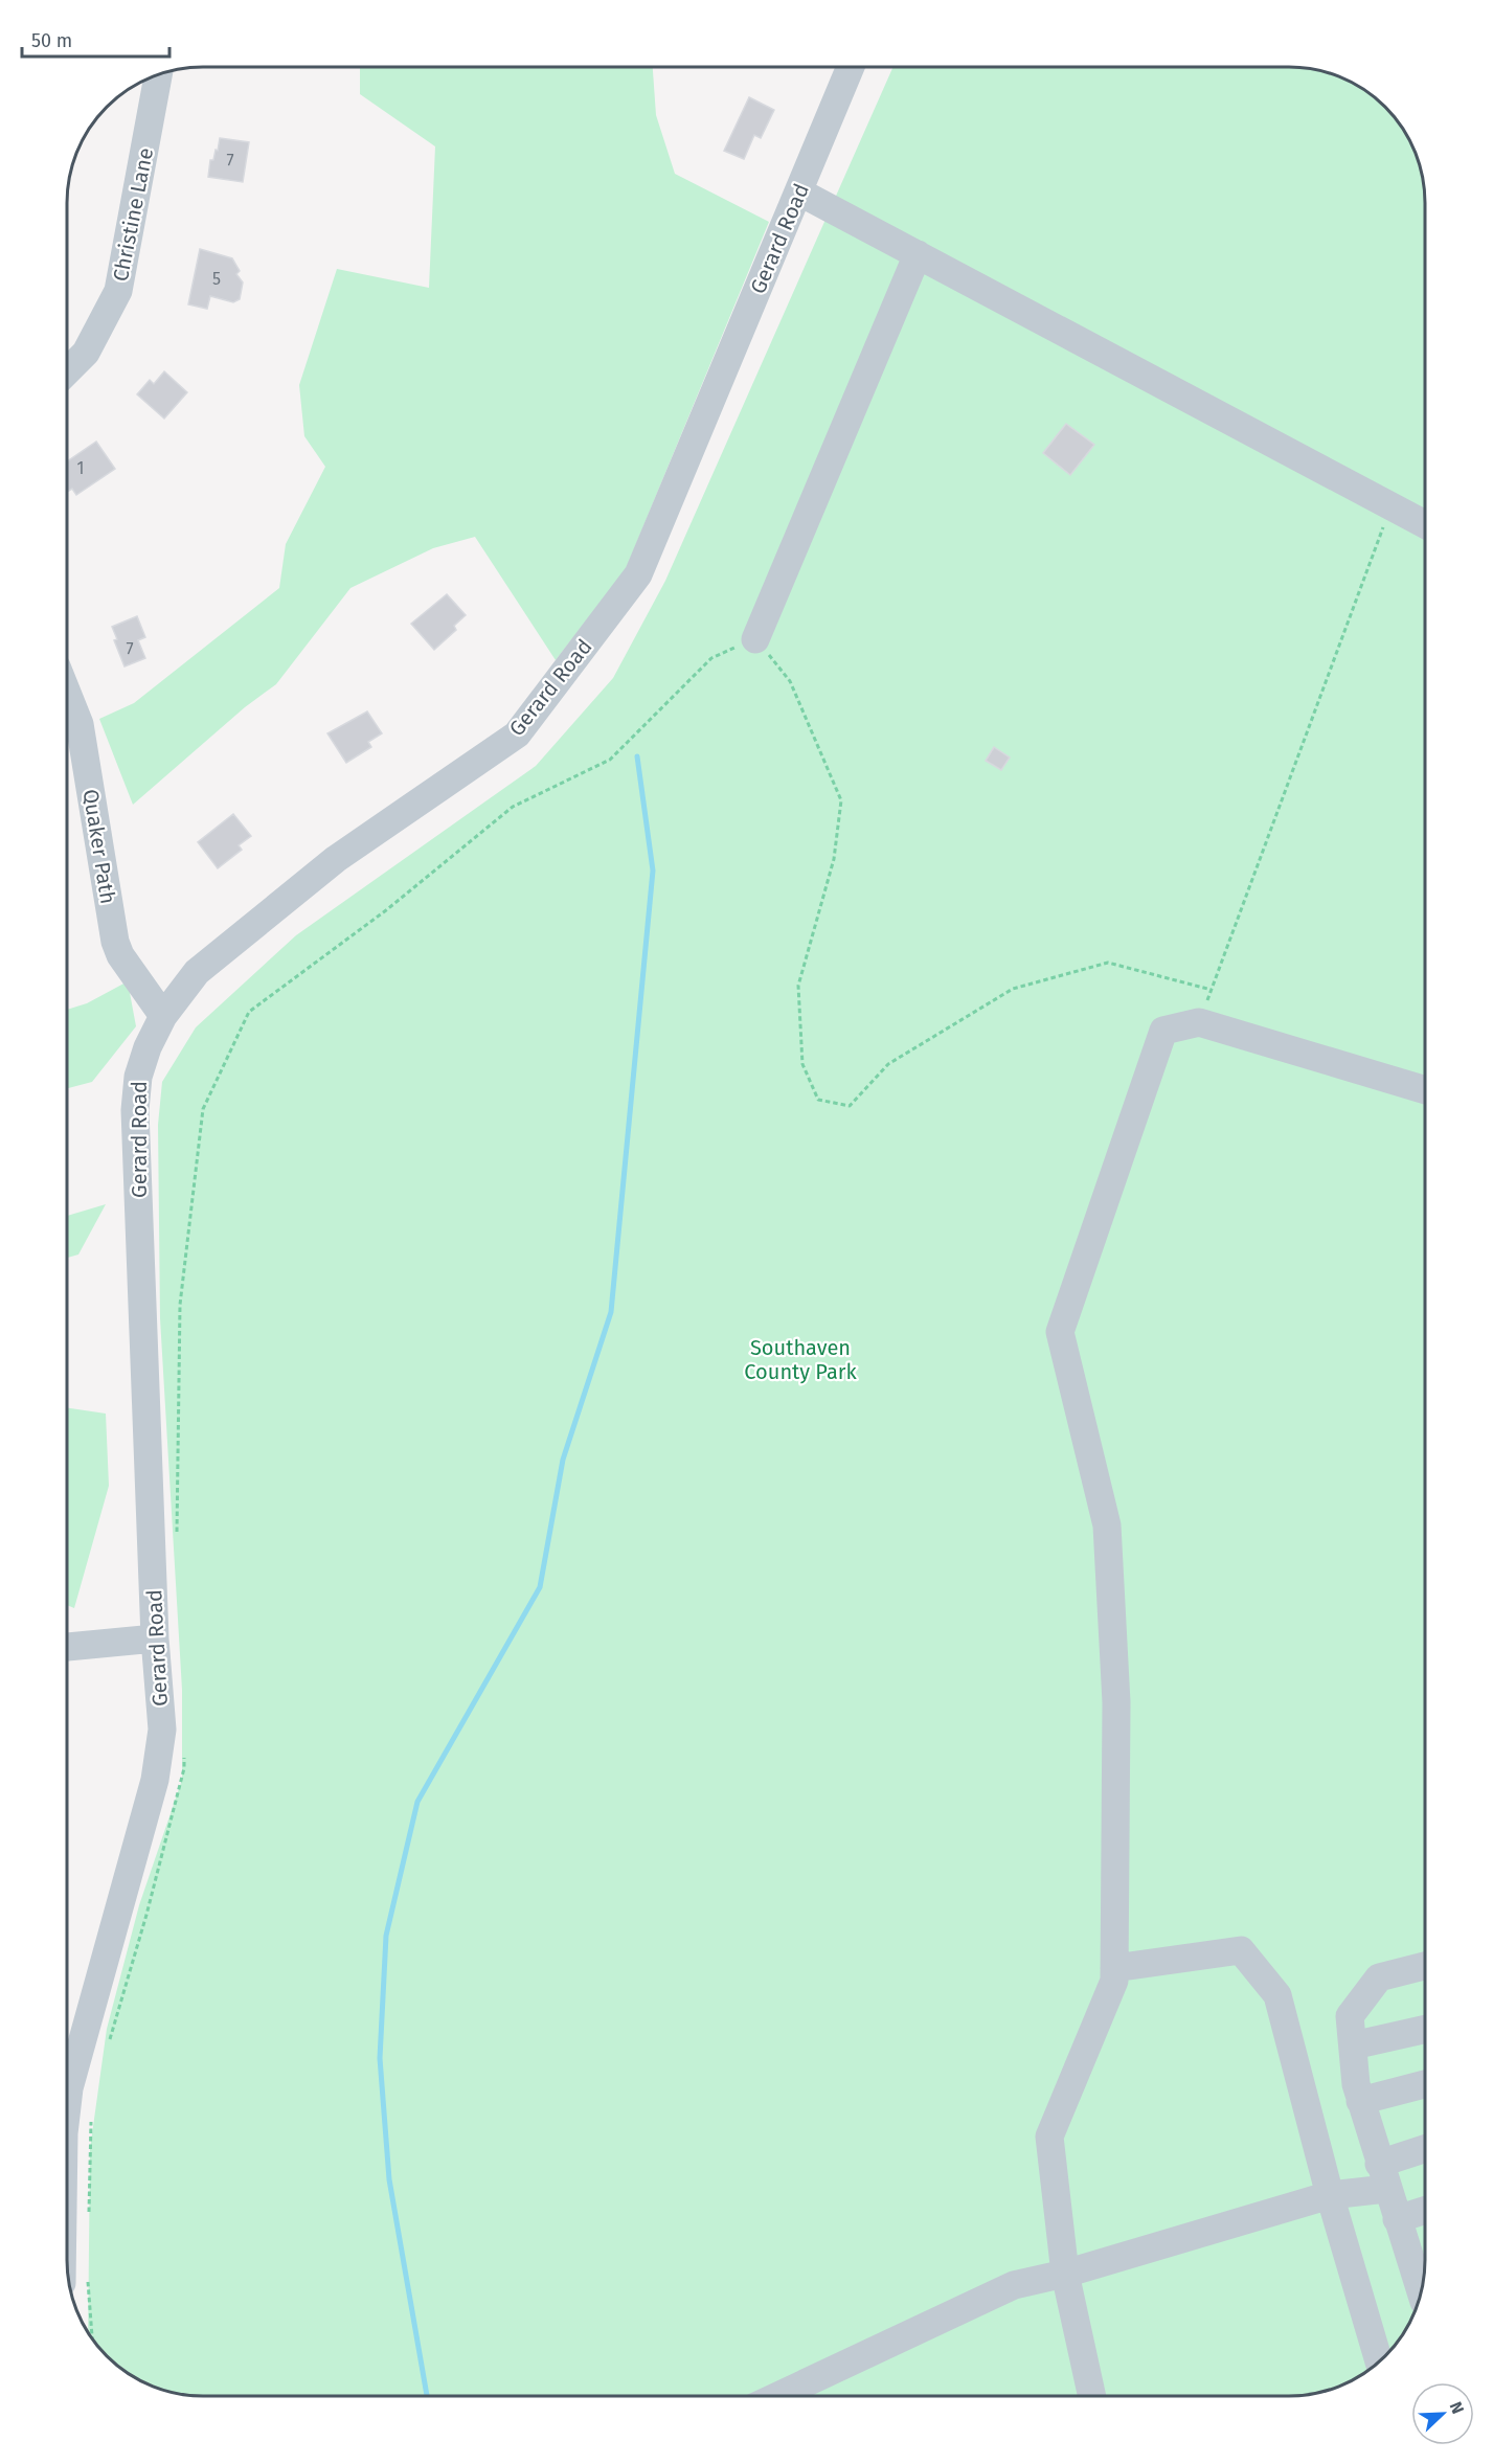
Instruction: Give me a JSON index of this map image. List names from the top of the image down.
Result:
{
  "streets": {
    "street": ["Christine Lane", "Gerard Road", "Quaker Path"]
  },
  "crossings": [
    ["Gerard Road", "Quaker Path"]
  ],
  "parks": ["Southaven County Park"],
  "house_numbers": [
    "7",
    "5",
    "1",
    "7"
  ],
  "scale_bar": "50 m",
  "north": "top right"
}
